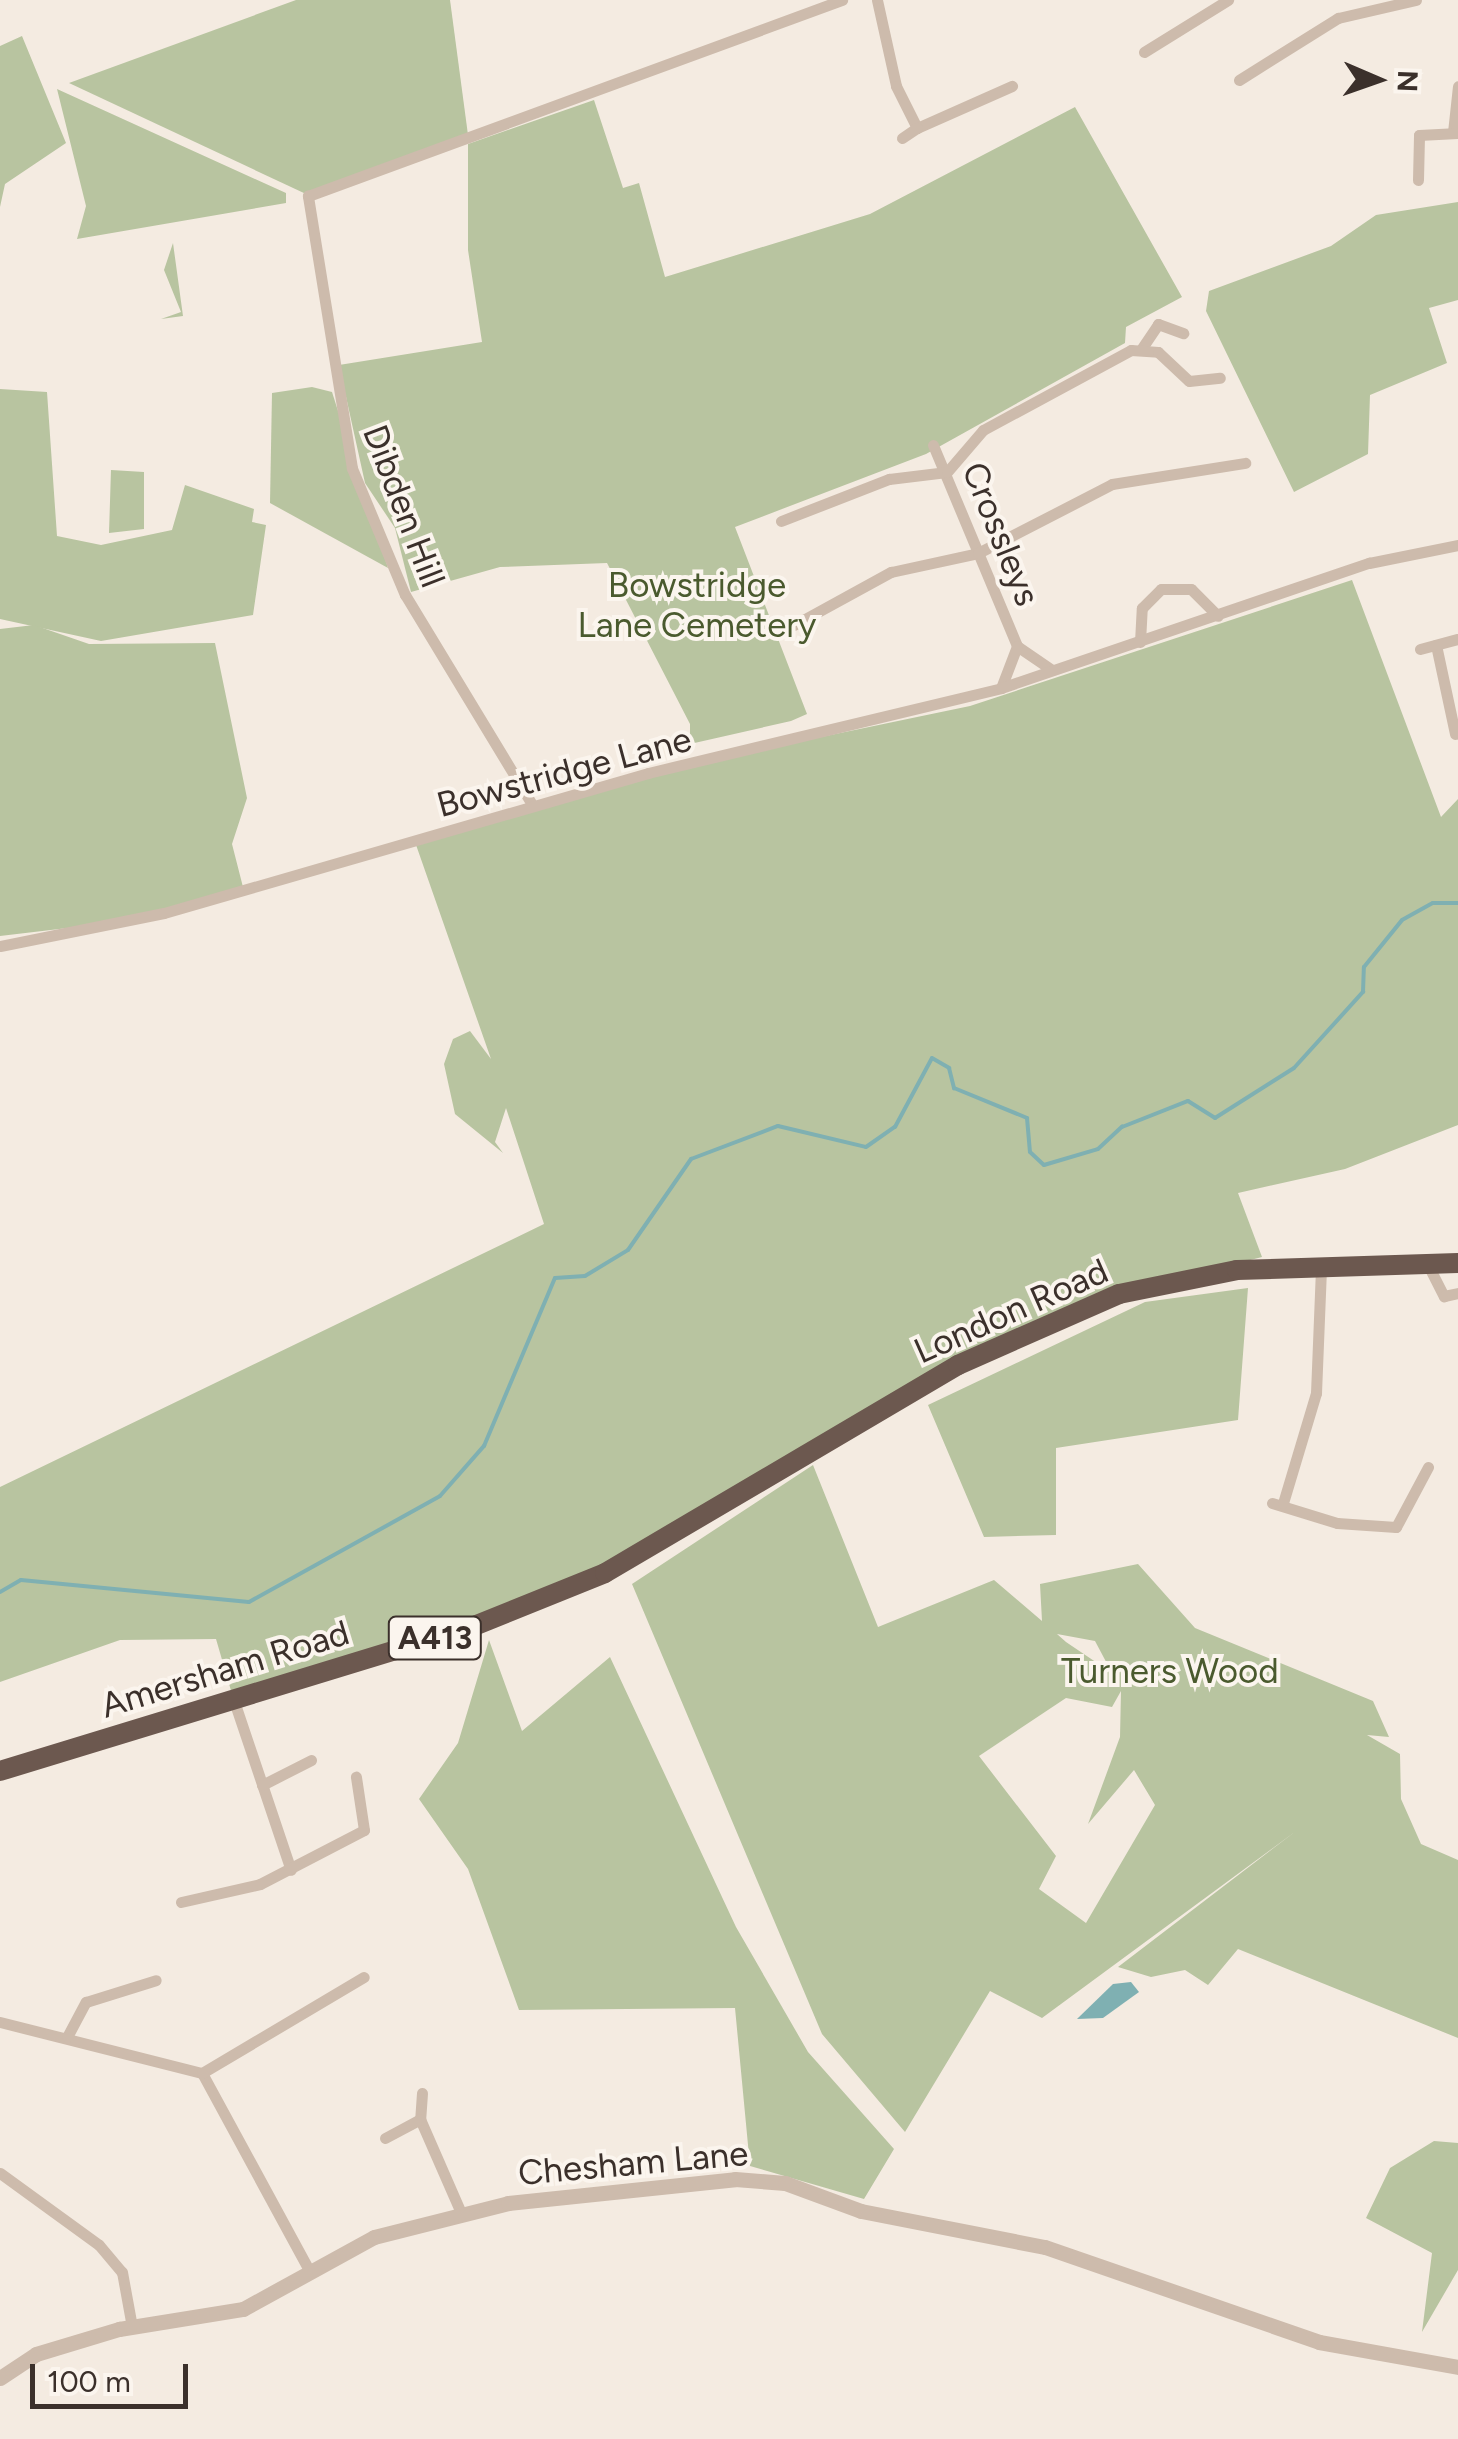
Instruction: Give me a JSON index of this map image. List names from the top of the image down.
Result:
{
  "streets": {
    "highway": ["London Road", "A413", "Amersham Road"],
    "street": [
      "Dibden Hill",
      "Crossleys",
      "Bowstridge Lane",
      "Chesham Lane"
    ]
  },
  "crossings": [
    ["Dibden Hill", "Bowstridge Lane"],
    ["Crossleys", "Bowstridge Lane"],
    ["London Road", "Amersham Road"]
  ],
  "parks": ["Bowstridge Lane Cemetery", "Turners Wood"],
  "scale_bar": "100 m",
  "north": "right"
}
